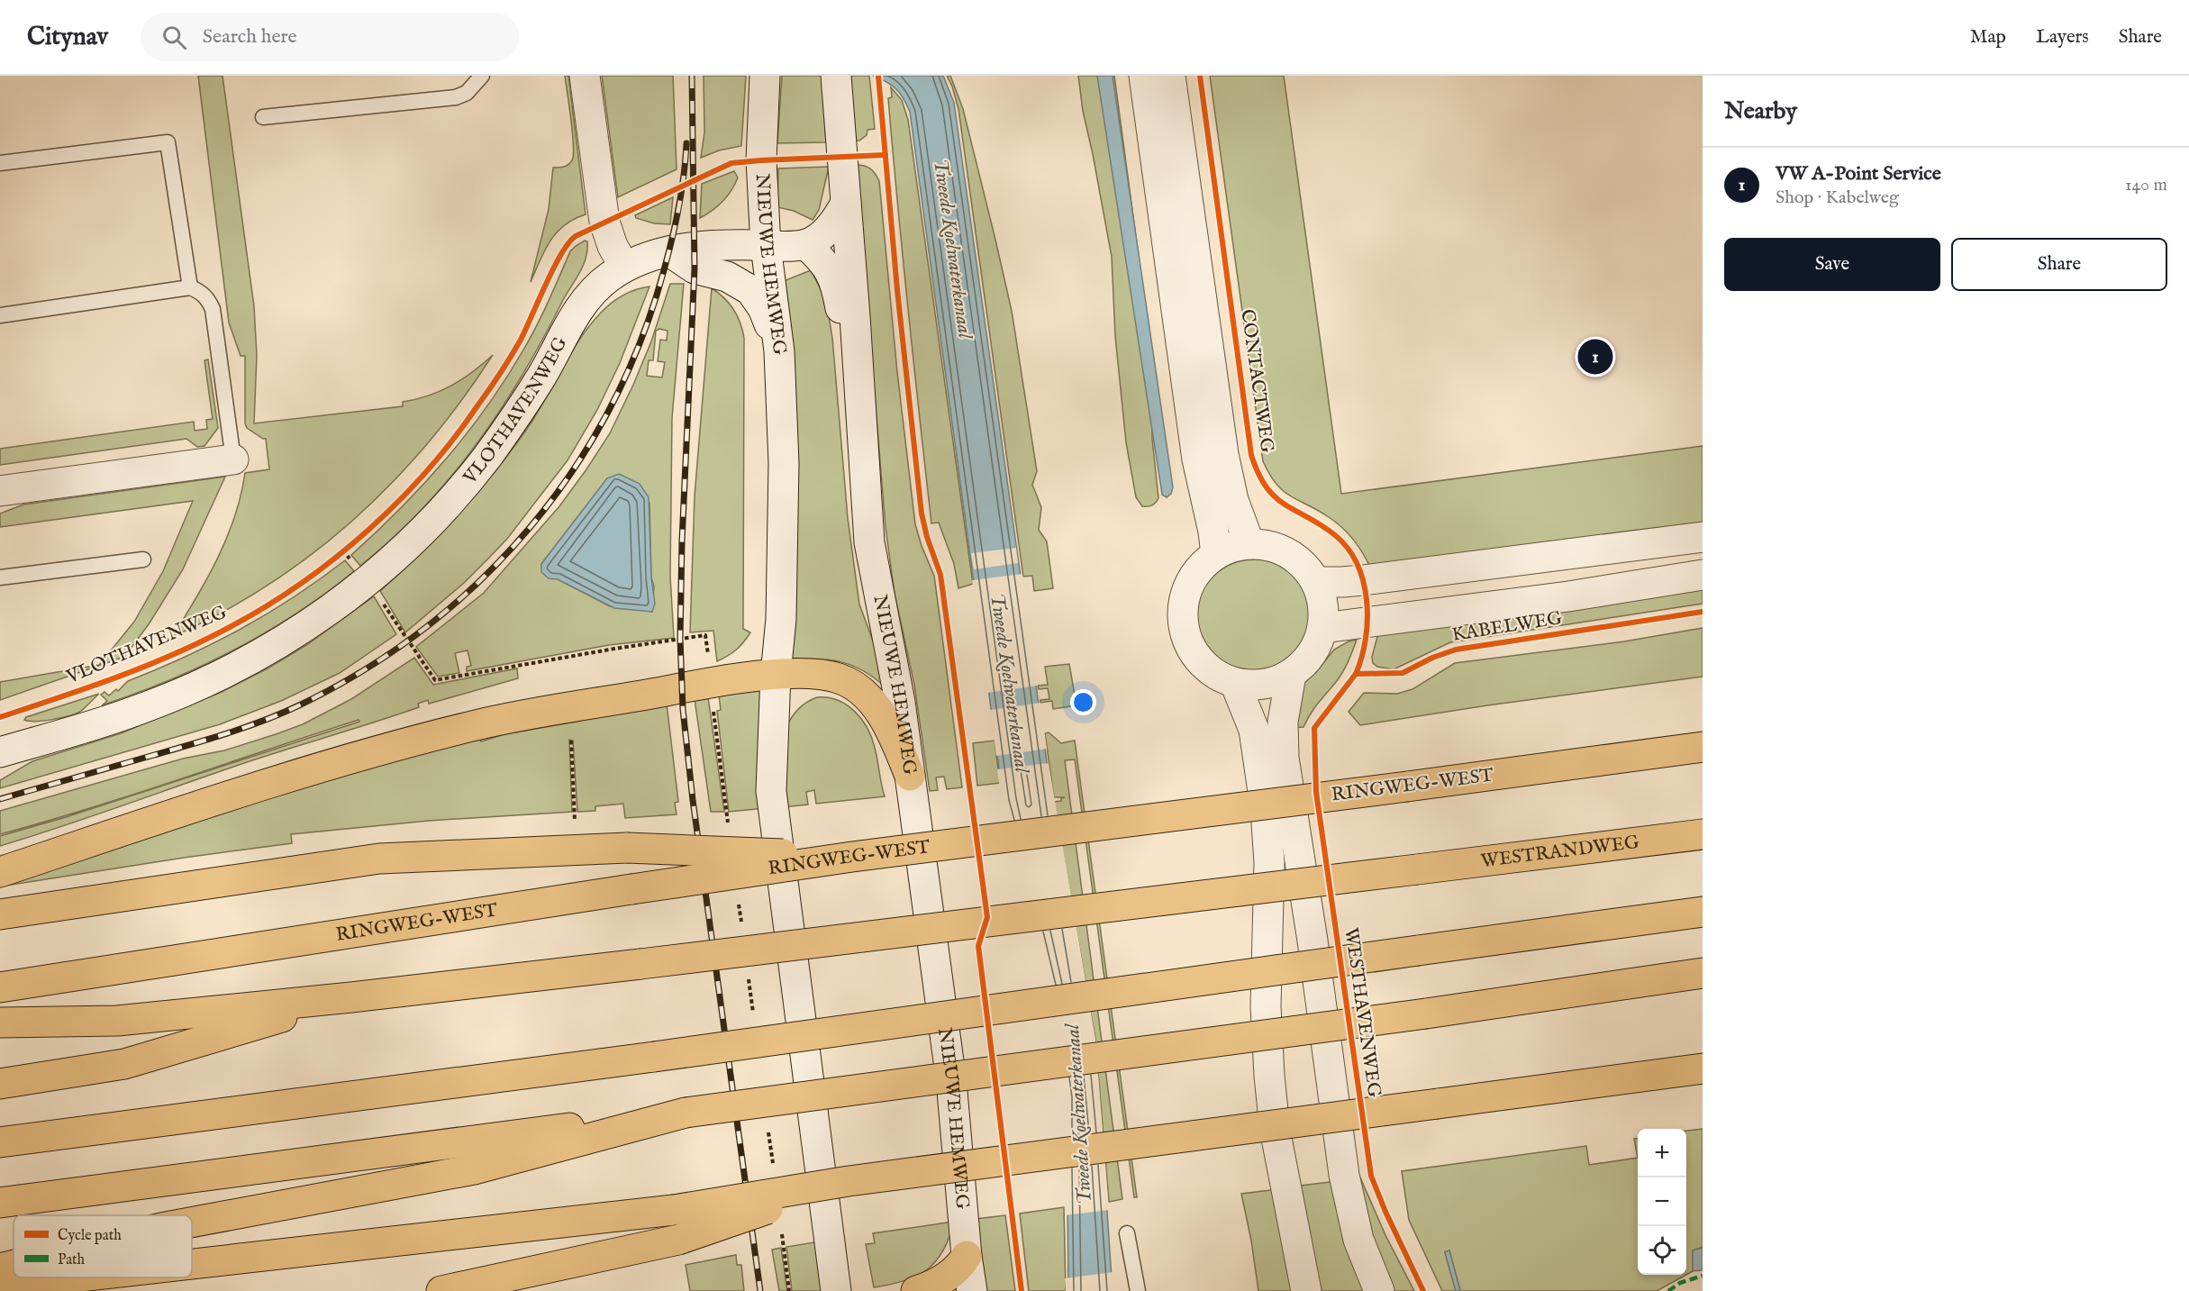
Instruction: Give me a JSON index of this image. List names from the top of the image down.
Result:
{
  "streets": {
    "highway": ["RINGWEG-WEST", "WESTRANDWEG"],
    "street": [
      "NIEUWE HEMWEG",
      "VLOTHAVENWEG",
      "KABELWEG",
      "WESTHAVENWEG"
    ],
    "cycle path": ["CONTACTWEG"]
  },
  "crossings": [
    ["NIEUWE HEMWEG", "VLOTHAVENWEG"],
    ["KABELWEG", "WESTHAVENWEG"]
  ],
  "water": ["Tweede Koelwaterkanaal"],
  "legend": ["Cycle path", "Path"],
  "page": {
    "header": "Citynav",
    "search": "Search here",
    "nav": ["Map", "Layers", "Share"],
    "heading": "Nearby",
    "list": [
      {
        "mark": "1",
        "name": "VW A-Point Service",
        "note": "Shop · Kabelweg",
        "value": "140 m"
      }
    ],
    "buttons": ["Save", "Share"],
    "pins": "1",
    "map_buttons": ["+", "−"]
  }
}
